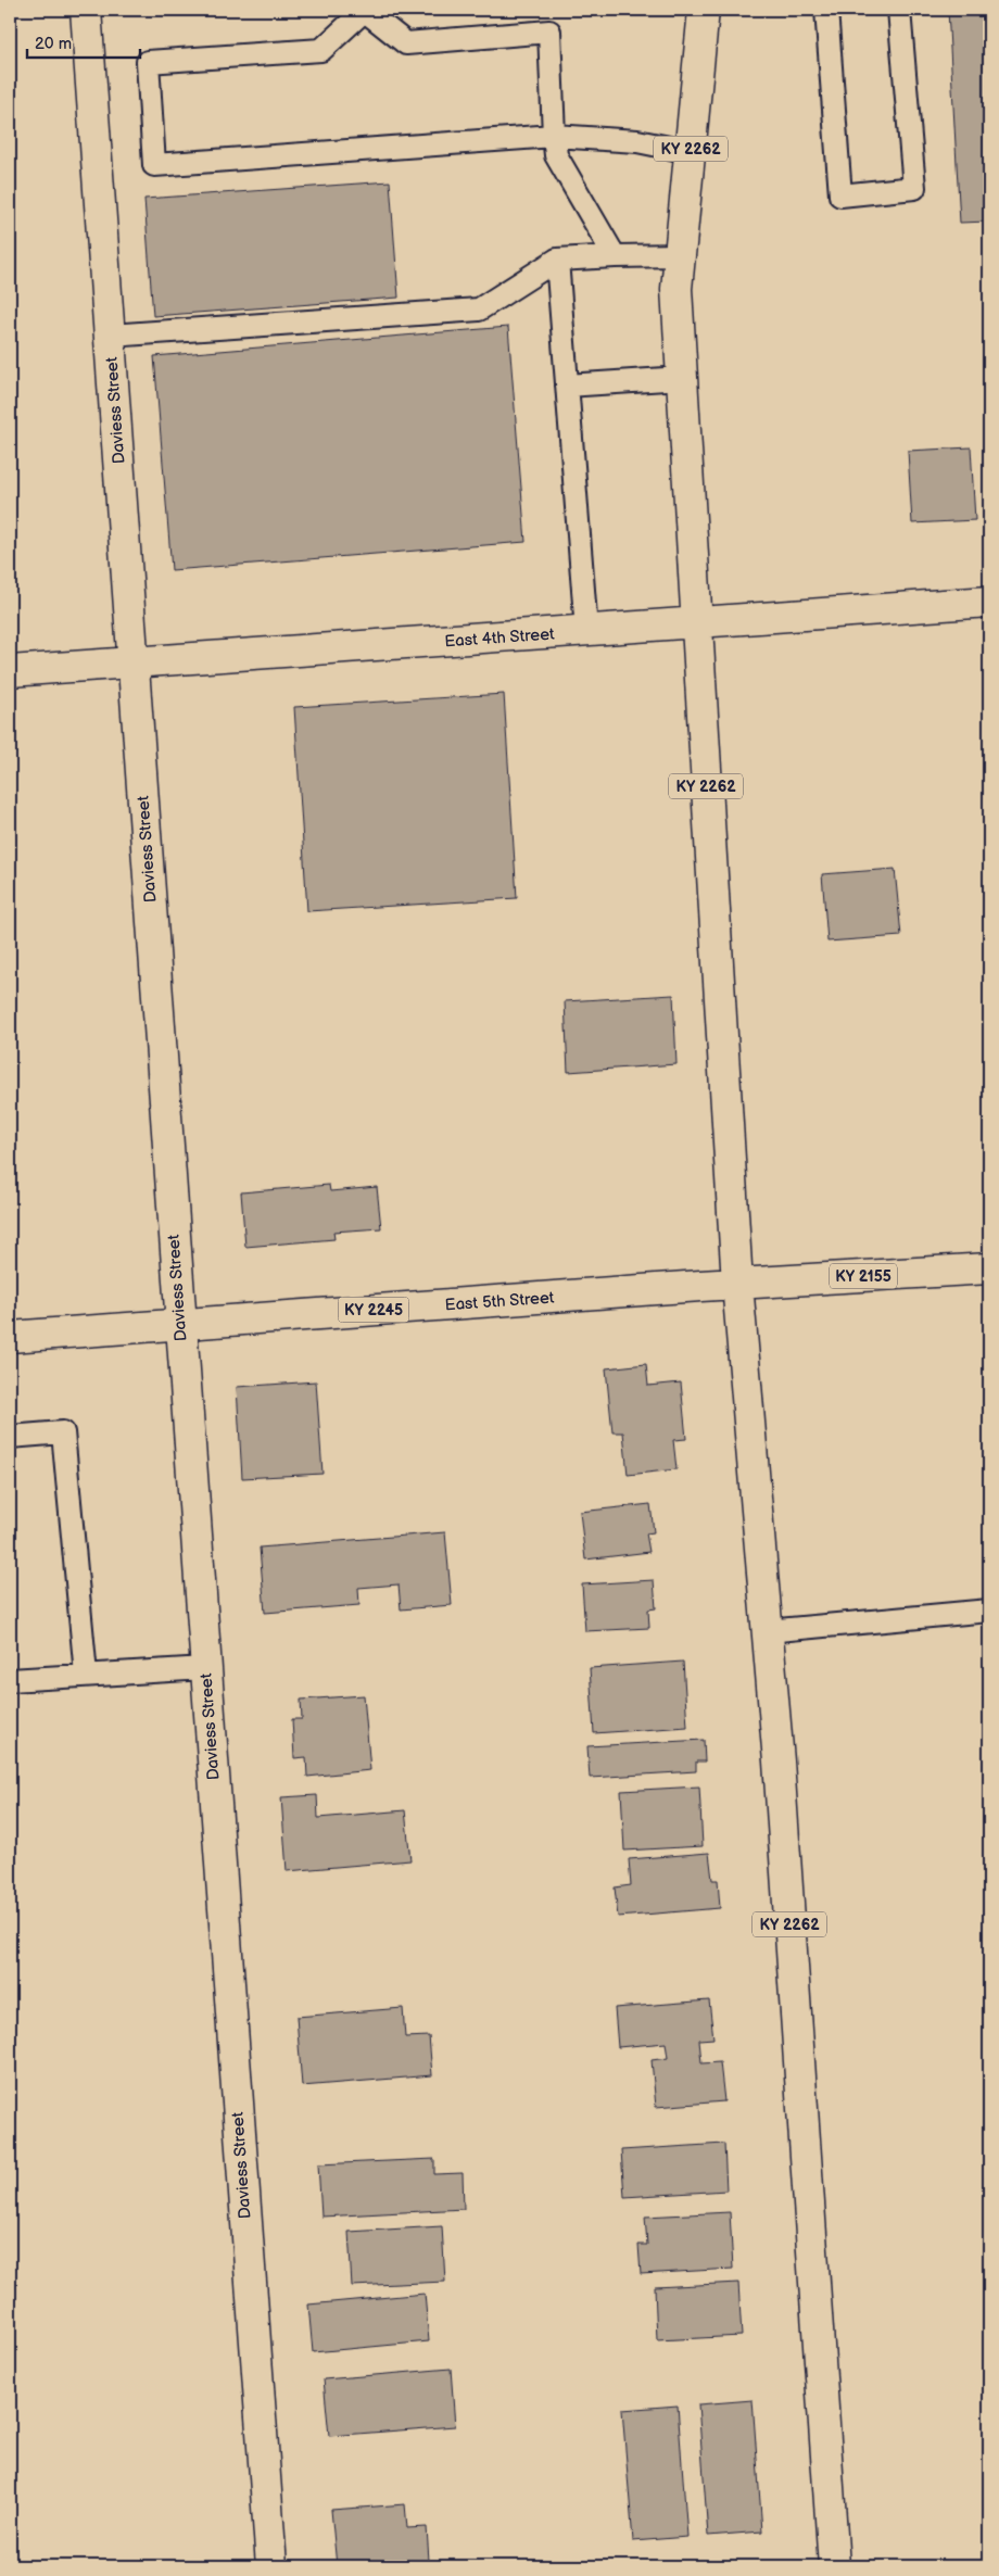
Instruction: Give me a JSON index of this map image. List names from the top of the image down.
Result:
{
  "streets": {
    "main road": [
      "KY 2262",
      "Daviess Street",
      "East 4th Street",
      "KY 2155",
      "East 5th Street",
      "KY 2245"
    ]
  },
  "crossings": [
    ["KY 2262", "East 4th Street"],
    ["KY 2262", "East 5th Street"],
    ["Daviess Street", "East 4th Street"],
    ["Daviess Street", "East 5th Street"]
  ],
  "scale_bar": "20 m"
}
